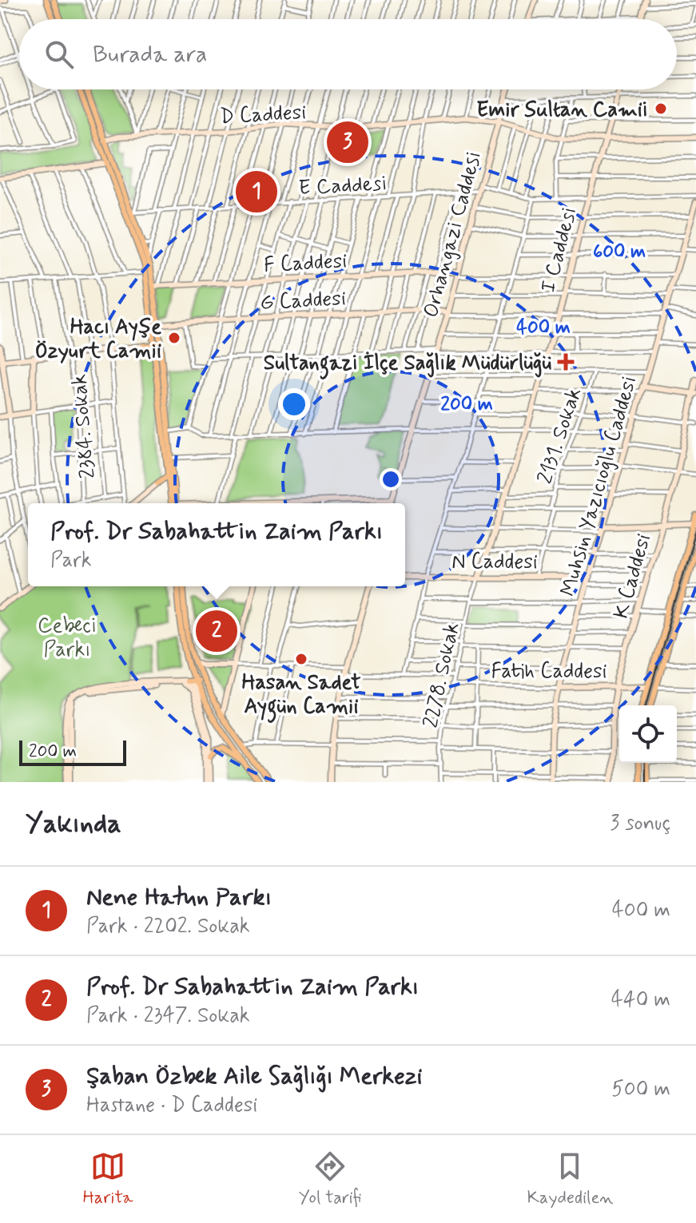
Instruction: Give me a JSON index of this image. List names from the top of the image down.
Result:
{
  "streets": {
    "street": [
      "D Caddesi",
      "E Caddesi",
      "Orhangazi Caddesi",
      "I Caddesi",
      "F Caddesi",
      "G Caddesi",
      "2384. Sokak",
      "2131. Sokak",
      "Muhsin Yazıcıoğlu Caddesi",
      "N Caddesi",
      "K Caddesi",
      "Fatih Caddesi",
      "2278. Sokak"
    ]
  },
  "crossings": [
    ["D Caddesi", "Orhangazi Caddesi"],
    ["D Caddesi", "I Caddesi"],
    ["E Caddesi", "Orhangazi Caddesi"],
    ["E Caddesi", "I Caddesi"],
    ["Orhangazi Caddesi", "F Caddesi"],
    ["Orhangazi Caddesi", "G Caddesi"],
    ["I Caddesi", "N Caddesi"],
    ["I Caddesi", "2278. Sokak"],
    ["2131. Sokak", "N Caddesi"],
    ["Muhsin Yazıcıoğlu Caddesi", "N Caddesi"],
    ["Muhsin Yazıcıoğlu Caddesi", "Fatih Caddesi"],
    ["N Caddesi", "2278. Sokak"],
    ["K Caddesi", "Fatih Caddesi"],
    ["Fatih Caddesi", "2278. Sokak"]
  ],
  "parks": ["Cebeci Parkı"],
  "places": {
    "other": ["Emir Sultan Camii", "Hacı Ayşe Özyurt Camii", "Hasan Sadet Aygün Camii"],
    "health": ["Sultangazi İlçe Sağlık Müdürlüğü"]
  },
  "scale_bar": "200 m",
  "page": {
    "search": "Burada ara",
    "pins": ["3", "1", "2"],
    "popup": ["Prof. Dr Sabahattin Zaim Parkı", "Park"],
    "scale": "200 m",
    "heading": ["Yakında", "3 sonuç"],
    "list": [
      {
        "mark": "1",
        "name": "Nene Hatun Parkı",
        "note": "Park · 2202. Sokak",
        "value": "400 m"
      },
      {
        "mark": "2",
        "name": "Prof. Dr Sabahattin Zaim Parkı",
        "note": "Park · 2347. Sokak",
        "value": "440 m"
      },
      {
        "mark": "3",
        "name": "Şaban Özbek Aile Sağlığı Merkezi",
        "note": "Hastane · D Caddesi",
        "value": "500 m"
      }
    ],
    "nav": ["Harita", "Yol tarifi", "Kaydedilen"]
  },
  "rings": ["600 m", "400 m", "200 m"]
}
